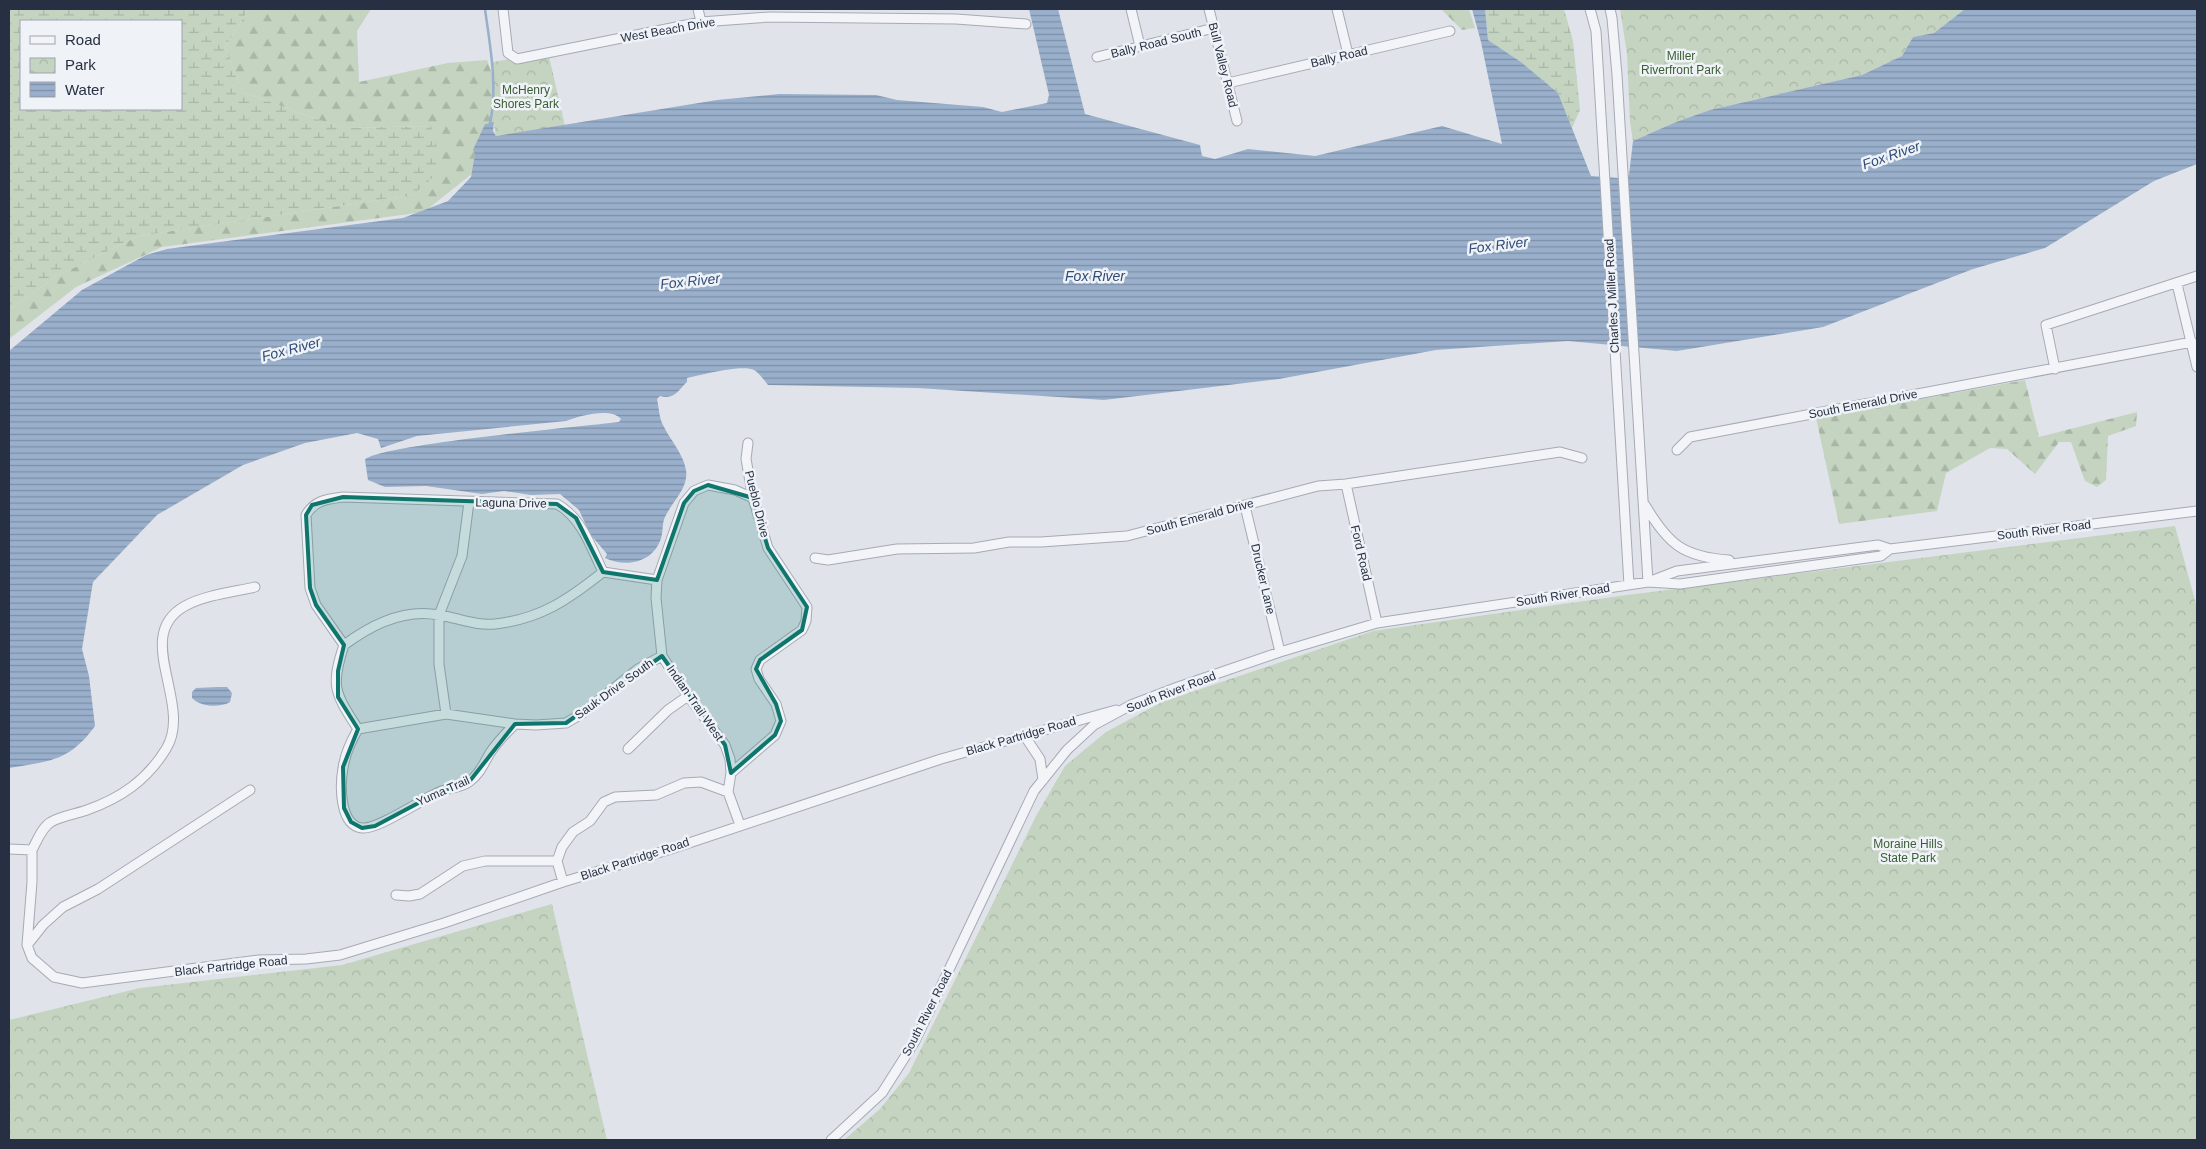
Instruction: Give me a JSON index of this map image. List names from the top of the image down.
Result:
{
  "streets": {
    "street": [
      "West Beach Drive",
      "Bally Road South",
      "Bally Road",
      "Bull Valley Road",
      "Charles J Miller Road",
      "South Emerald Drive",
      "Laguna Drive",
      "Pueblo Drive",
      "South River Road",
      "Ford Road",
      "Drucker Lane",
      "Sauk Drive South",
      "Indian Trail West",
      "Black Partridge Road",
      "Yuma Trail"
    ]
  },
  "crossings": [
    ["Bally Road South", "Bull Valley Road"],
    ["Bally Road", "Bull Valley Road"],
    ["Charles J Miller Road", "South River Road"],
    ["South Emerald Drive", "Ford Road"],
    ["South Emerald Drive", "Drucker Lane"],
    ["Pueblo Drive", "Indian Trail West"],
    ["South River Road", "Ford Road"],
    ["South River Road", "Drucker Lane"],
    ["South River Road", "Black Partridge Road"],
    ["Sauk Drive South", "Indian Trail West"],
    ["Sauk Drive South", "Yuma Trail"],
    ["Indian Trail West", "Black Partridge Road"]
  ],
  "water": ["Fox River"],
  "parks": ["Miller Riverfront Park", "McHenry Shores Park", "Moraine Hills State Park"],
  "legend": ["Road", "Park", "Water"]
}
